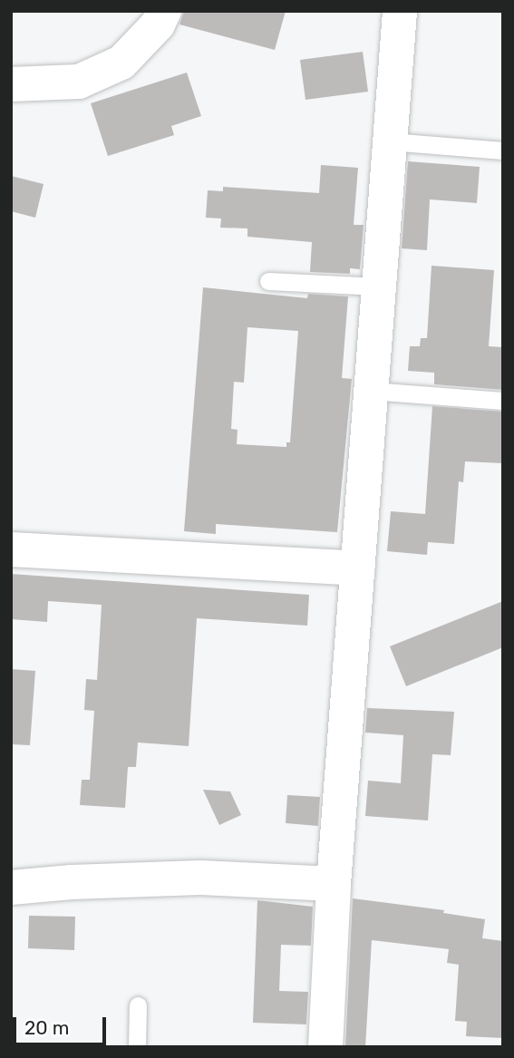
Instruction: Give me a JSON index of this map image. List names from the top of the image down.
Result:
{
  "scale_bar": "20 m"
}
